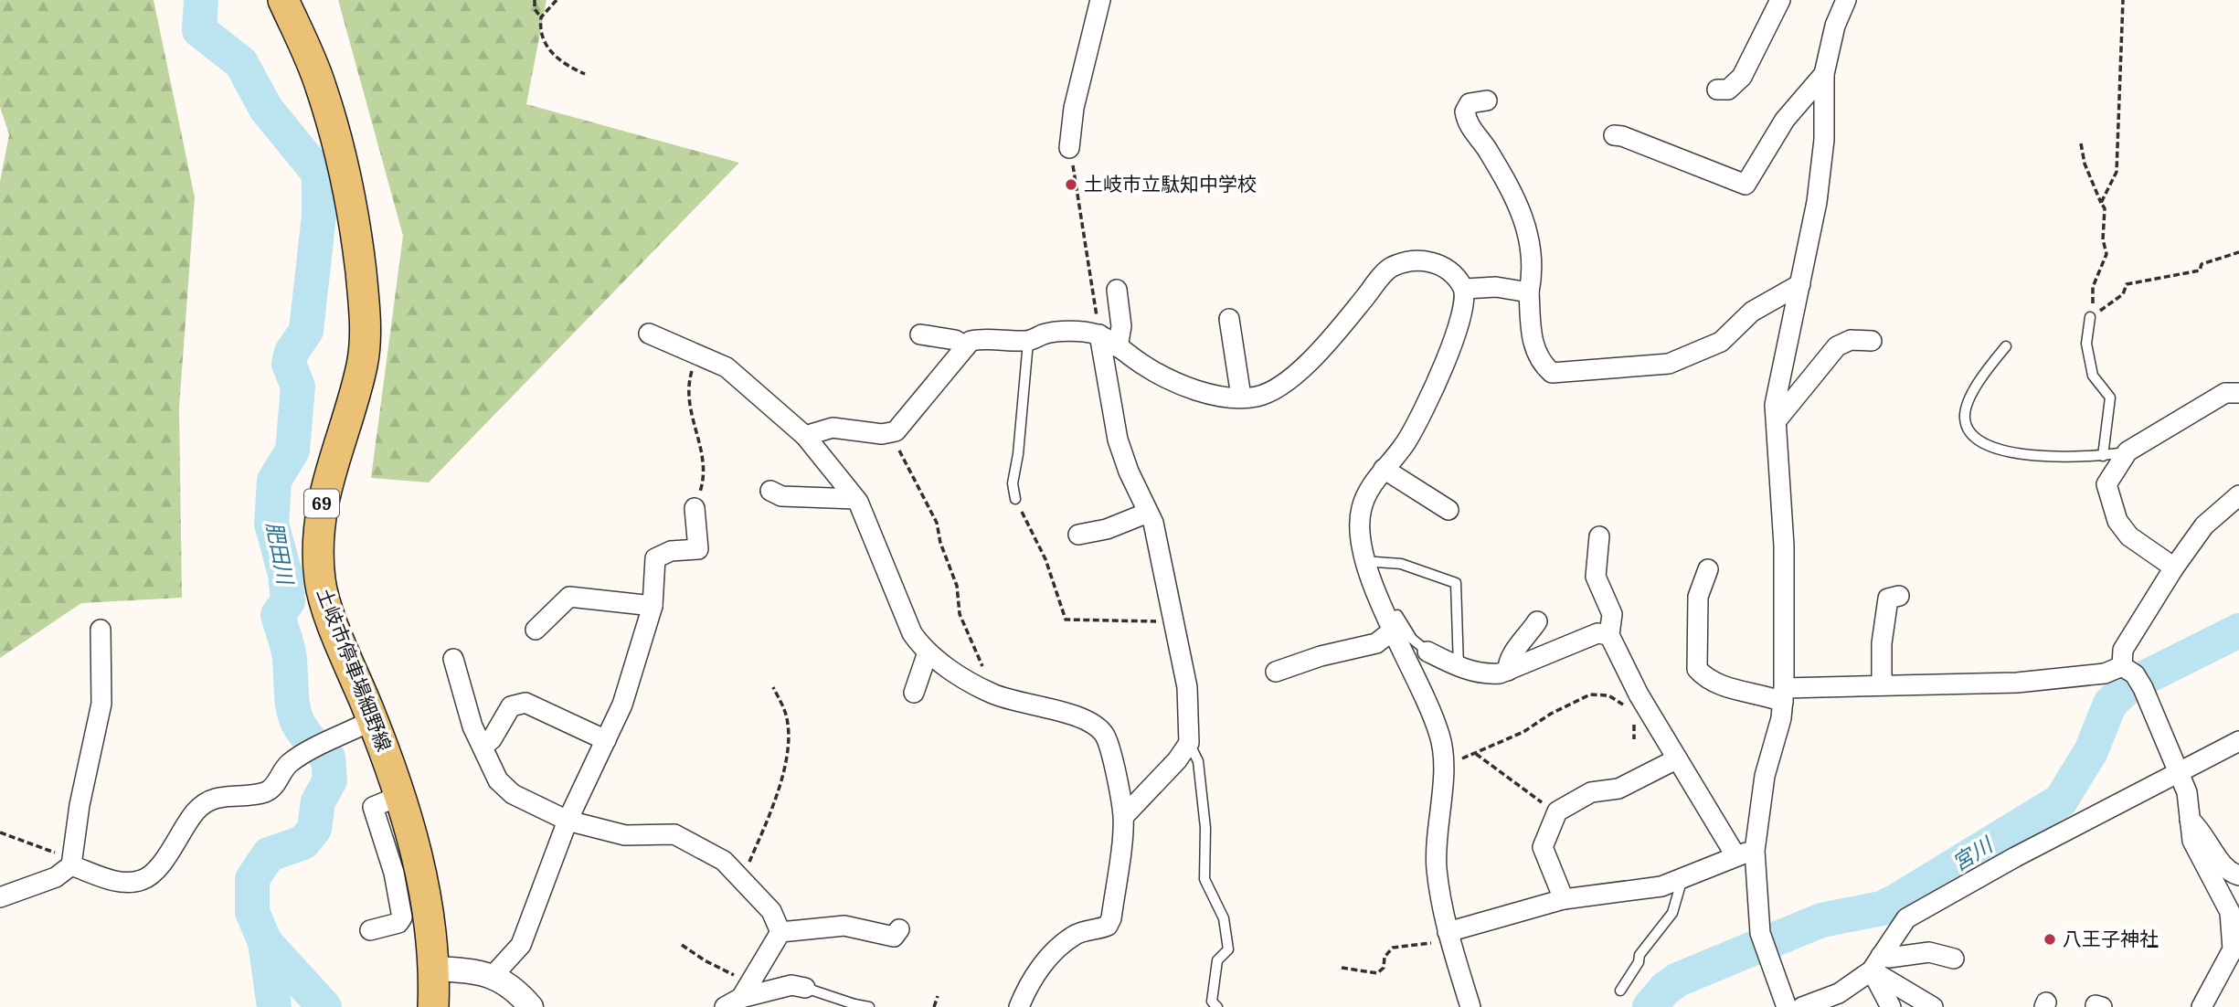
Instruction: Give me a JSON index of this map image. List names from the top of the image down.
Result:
{
  "streets": {
    "main road": ["69", "土岐市停車場細野線"]
  },
  "water": ["肥田川", "宮川"],
  "places": ["土岐市立駄知中学校", "八王子神社"]
}
